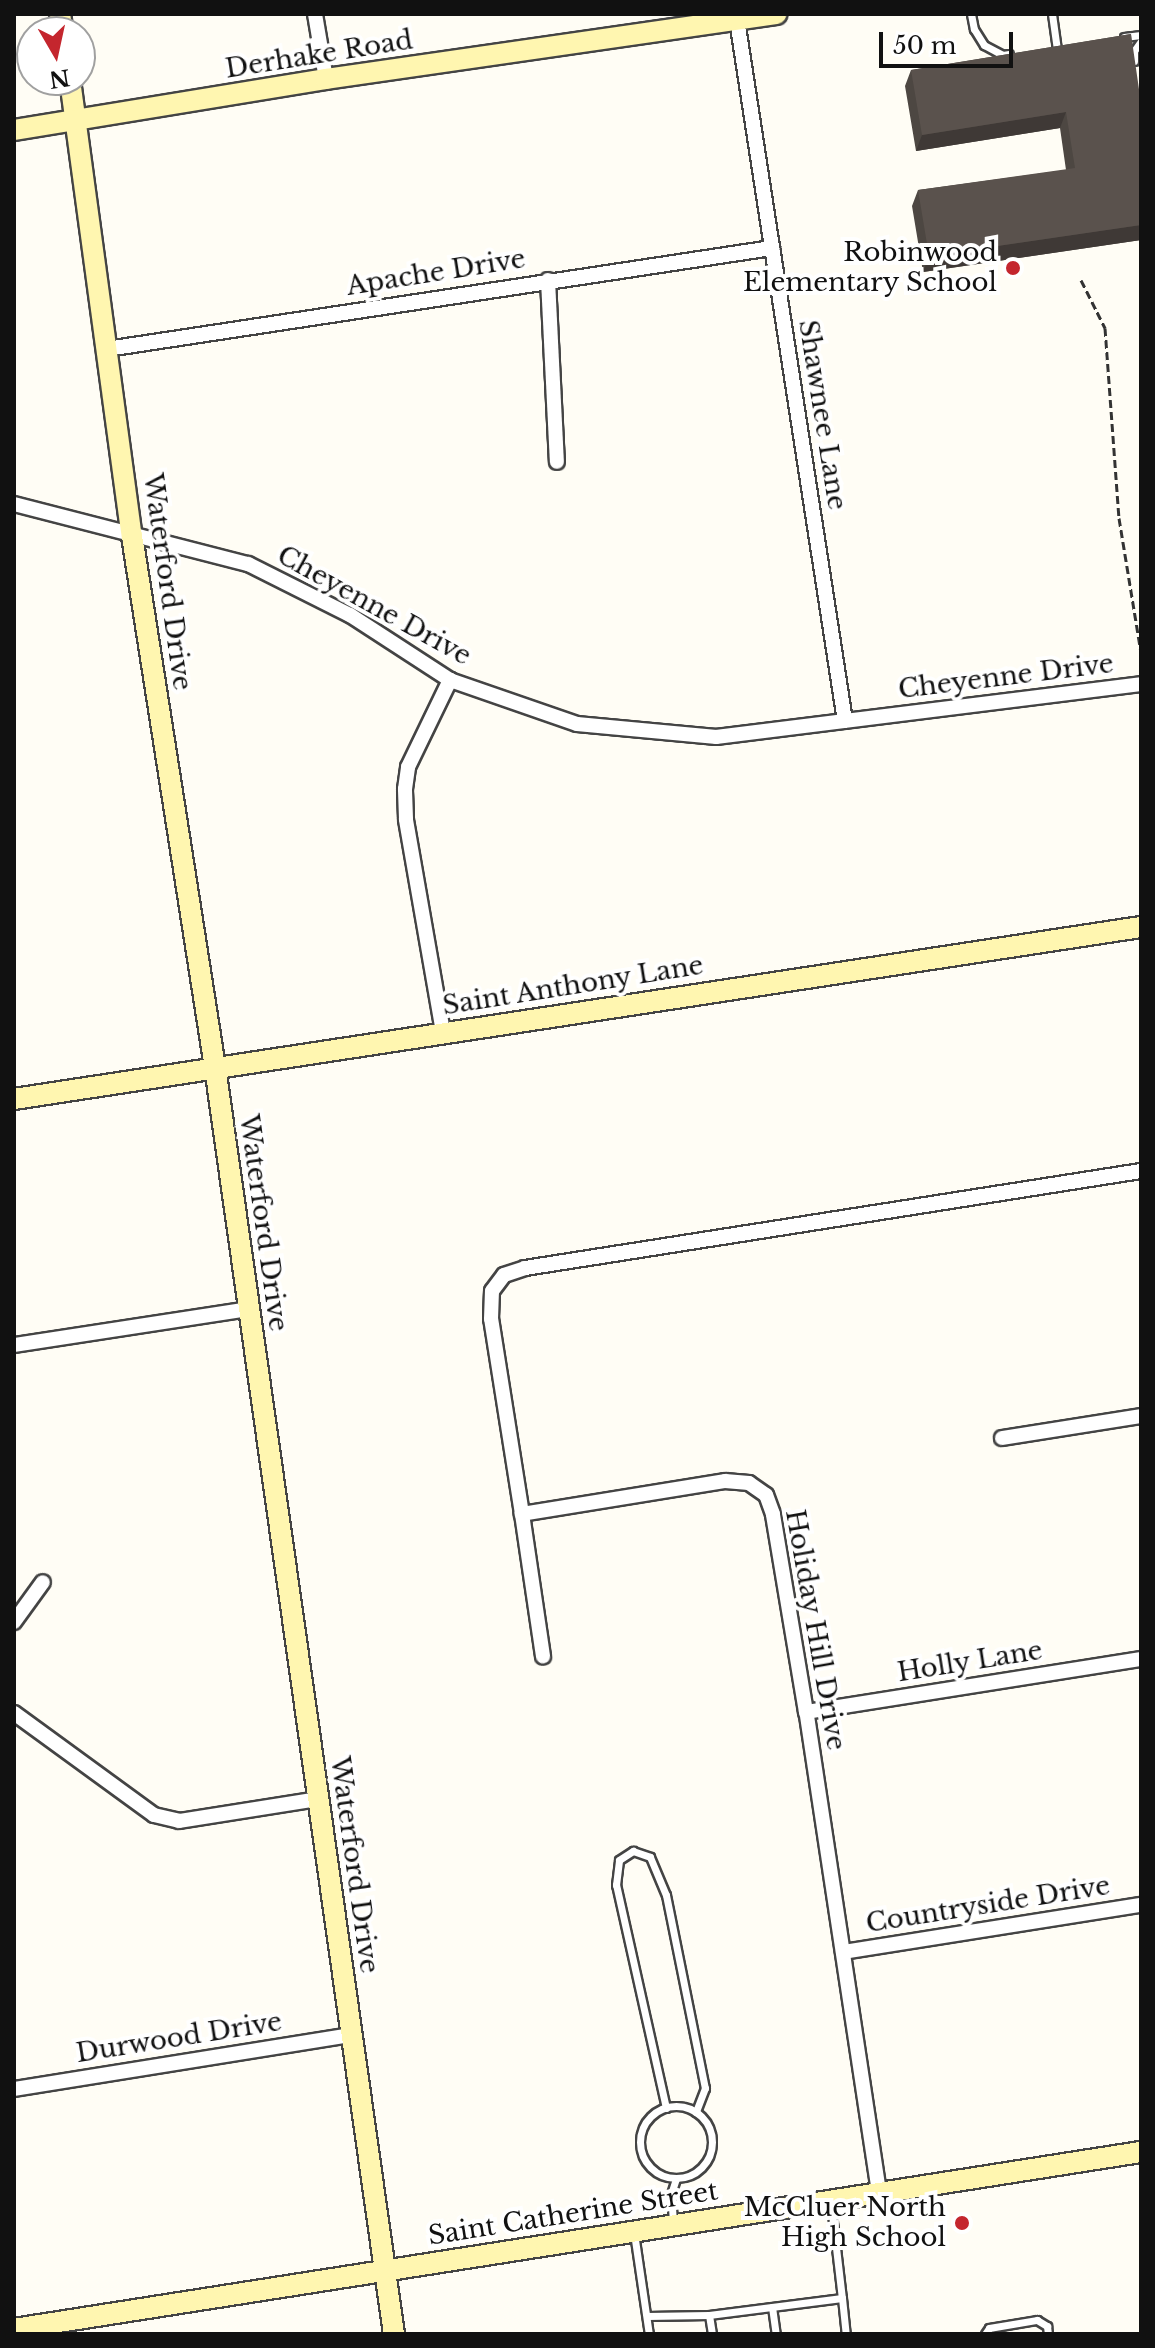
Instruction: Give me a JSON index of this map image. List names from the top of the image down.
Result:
{
  "streets": {
    "street": [
      "Derhake Road",
      "Apache Drive",
      "Shawnee Lane",
      "Waterford Drive",
      "Cheyenne Drive",
      "Saint Anthony Lane",
      "Holiday Hill Drive",
      "Holly Lane",
      "Countryside Drive",
      "Durwood Drive",
      "Saint Catherine Street"
    ]
  },
  "crossings": [
    ["Derhake Road", "Shawnee Lane"],
    ["Derhake Road", "Waterford Drive"],
    ["Apache Drive", "Shawnee Lane"],
    ["Apache Drive", "Waterford Drive"],
    ["Shawnee Lane", "Cheyenne Drive"],
    ["Waterford Drive", "Cheyenne Drive"],
    ["Waterford Drive", "Saint Anthony Lane"],
    ["Waterford Drive", "Durwood Drive"],
    ["Waterford Drive", "Saint Catherine Street"],
    ["Holiday Hill Drive", "Holly Lane"],
    ["Holiday Hill Drive", "Countryside Drive"],
    ["Holiday Hill Drive", "Saint Catherine Street"]
  ],
  "places": ["Robinwood Elementary School", "McCluer North High School"],
  "scale_bar": "50 m",
  "north": "bottom"
}
